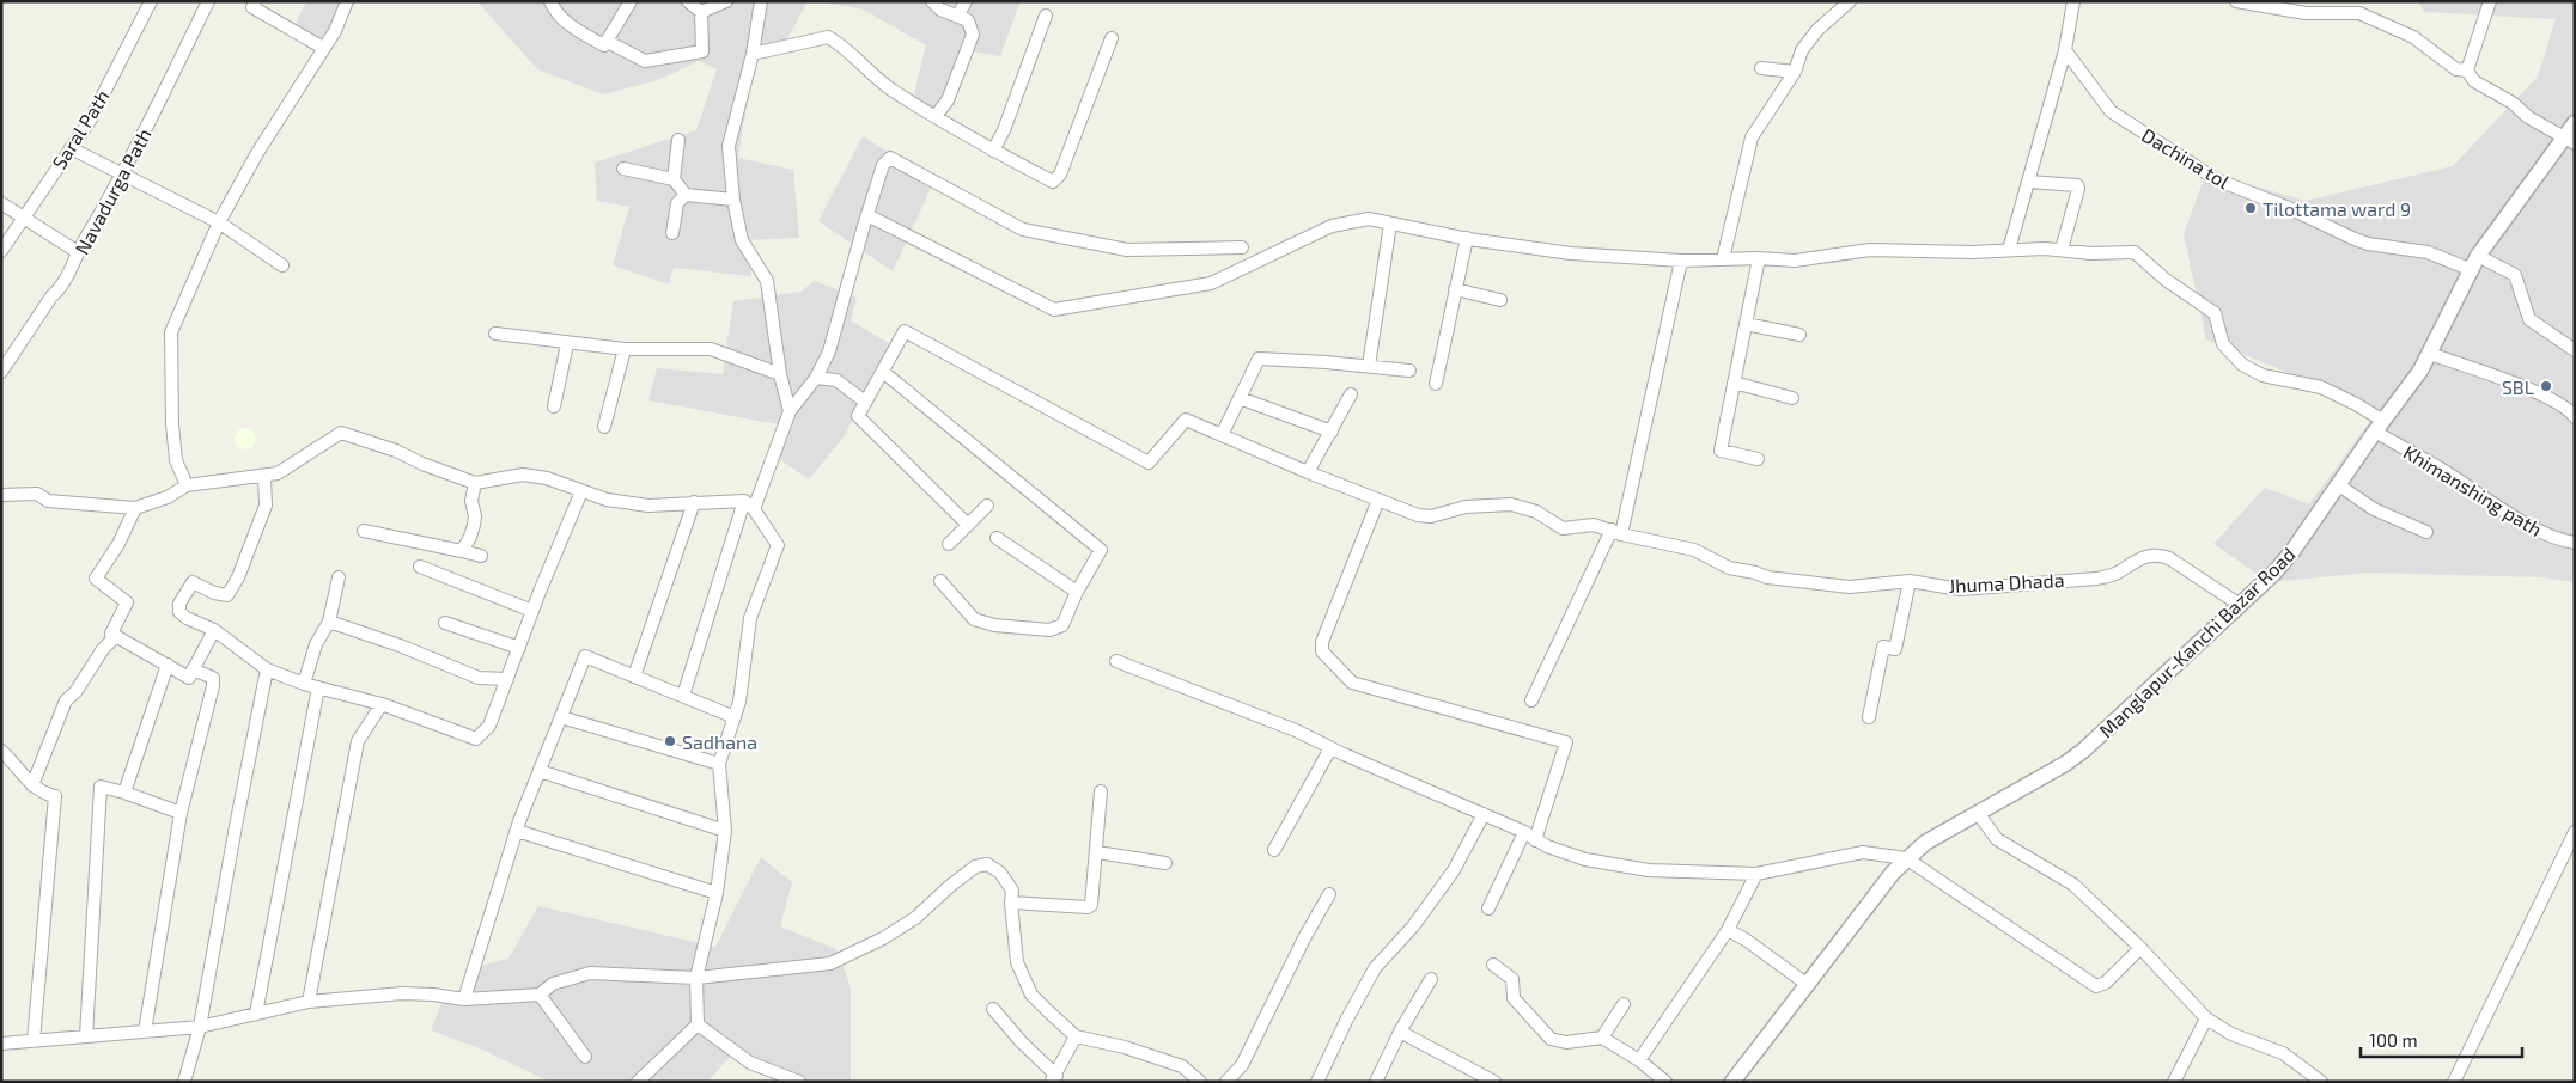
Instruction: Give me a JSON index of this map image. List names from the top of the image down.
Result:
{
  "streets": {
    "street": [
      "Saral Path",
      "Dachina tol",
      "Navadurga Path",
      "Khimanshing path",
      "Jhuma Dhada",
      "Manglapur-Kanchi Bazar Road"
    ]
  },
  "crossings": [
    ["Dachina tol", "Manglapur-Kanchi Bazar Road"],
    ["Khimanshing path", "Manglapur-Kanchi Bazar Road"],
    ["Jhuma Dhada", "Manglapur-Kanchi Bazar Road"]
  ],
  "places": ["Tilottama ward 9", "SBL", "Sadhana"],
  "scale_bar": "100 m"
}
